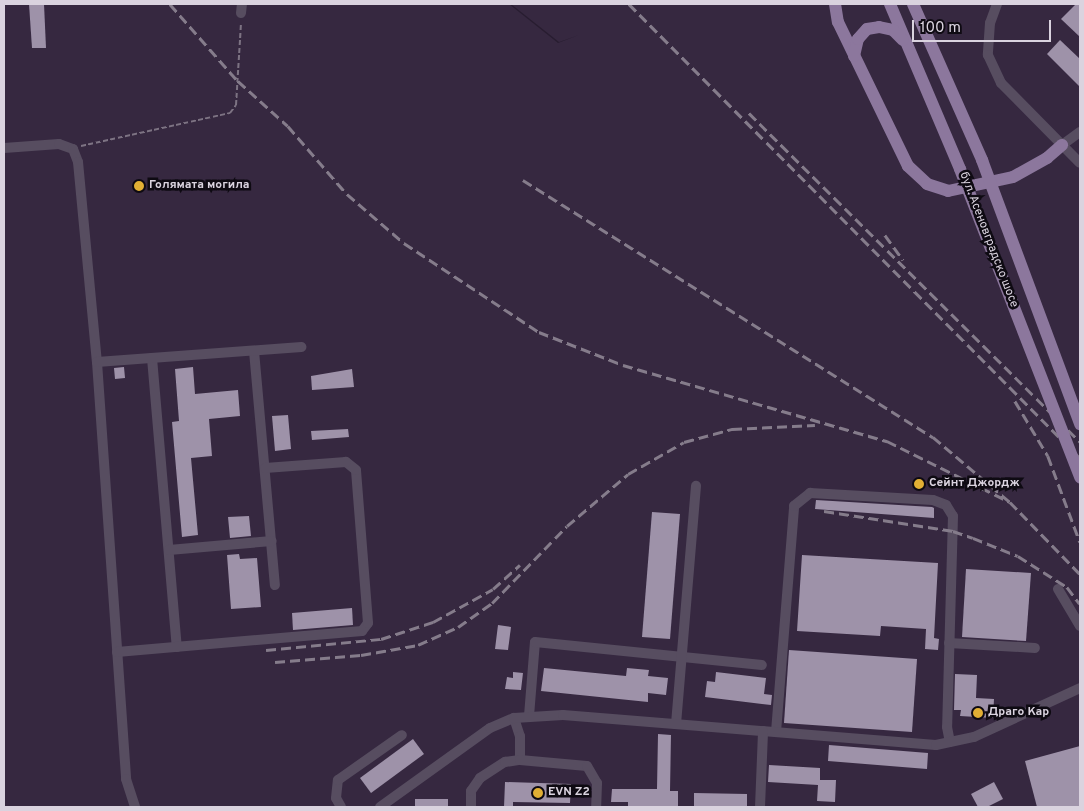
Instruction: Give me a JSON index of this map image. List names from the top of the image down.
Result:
{
  "streets": {
    "main road": ["бул. Асеновградско шосе"]
  },
  "places": [
    "Голямата могила",
    "Сейнт Джордж",
    "Драго Кар",
    "EVN Z2"
  ],
  "scale_bar": "100 m"
}
